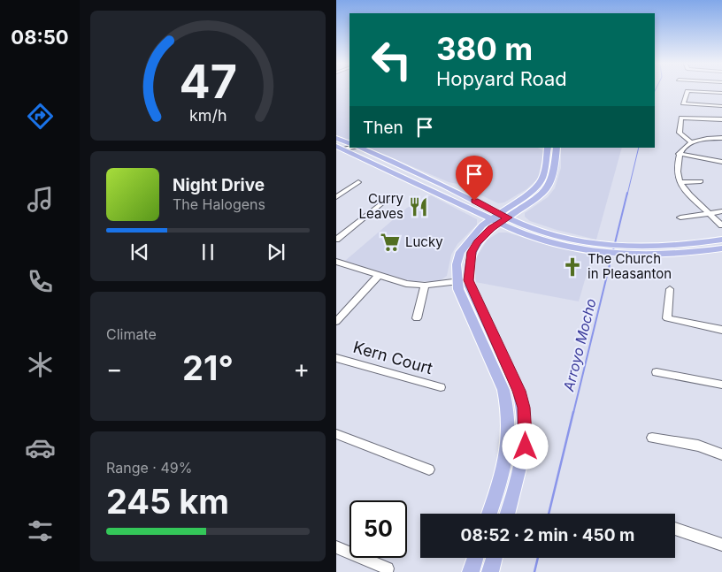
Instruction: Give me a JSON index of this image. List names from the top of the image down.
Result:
{
  "streets": {
    "street": ["Kern Court"]
  },
  "water": ["Arroyo Mocho"],
  "places": {
    "restaurant": ["Curry Leaves"],
    "supermarket": ["Lucky"],
    "church": ["The Church in Pleasanton"]
  },
  "page": {
    "tabs": "08:50",
    "turn": ["380 m", "Hopyard Road"],
    "then": "Then",
    "song": ["Night Drive", "The Halogens"],
    "tile": [
      "Climate",
      ["Range · 49%", "245 km"]
    ],
    "heat": ["−", "21°", "+"],
    "limit": "50",
    "trip": "08:52 · 2 min · 450 m",
    "gauge": ["47", "km/h"]
  }
}
